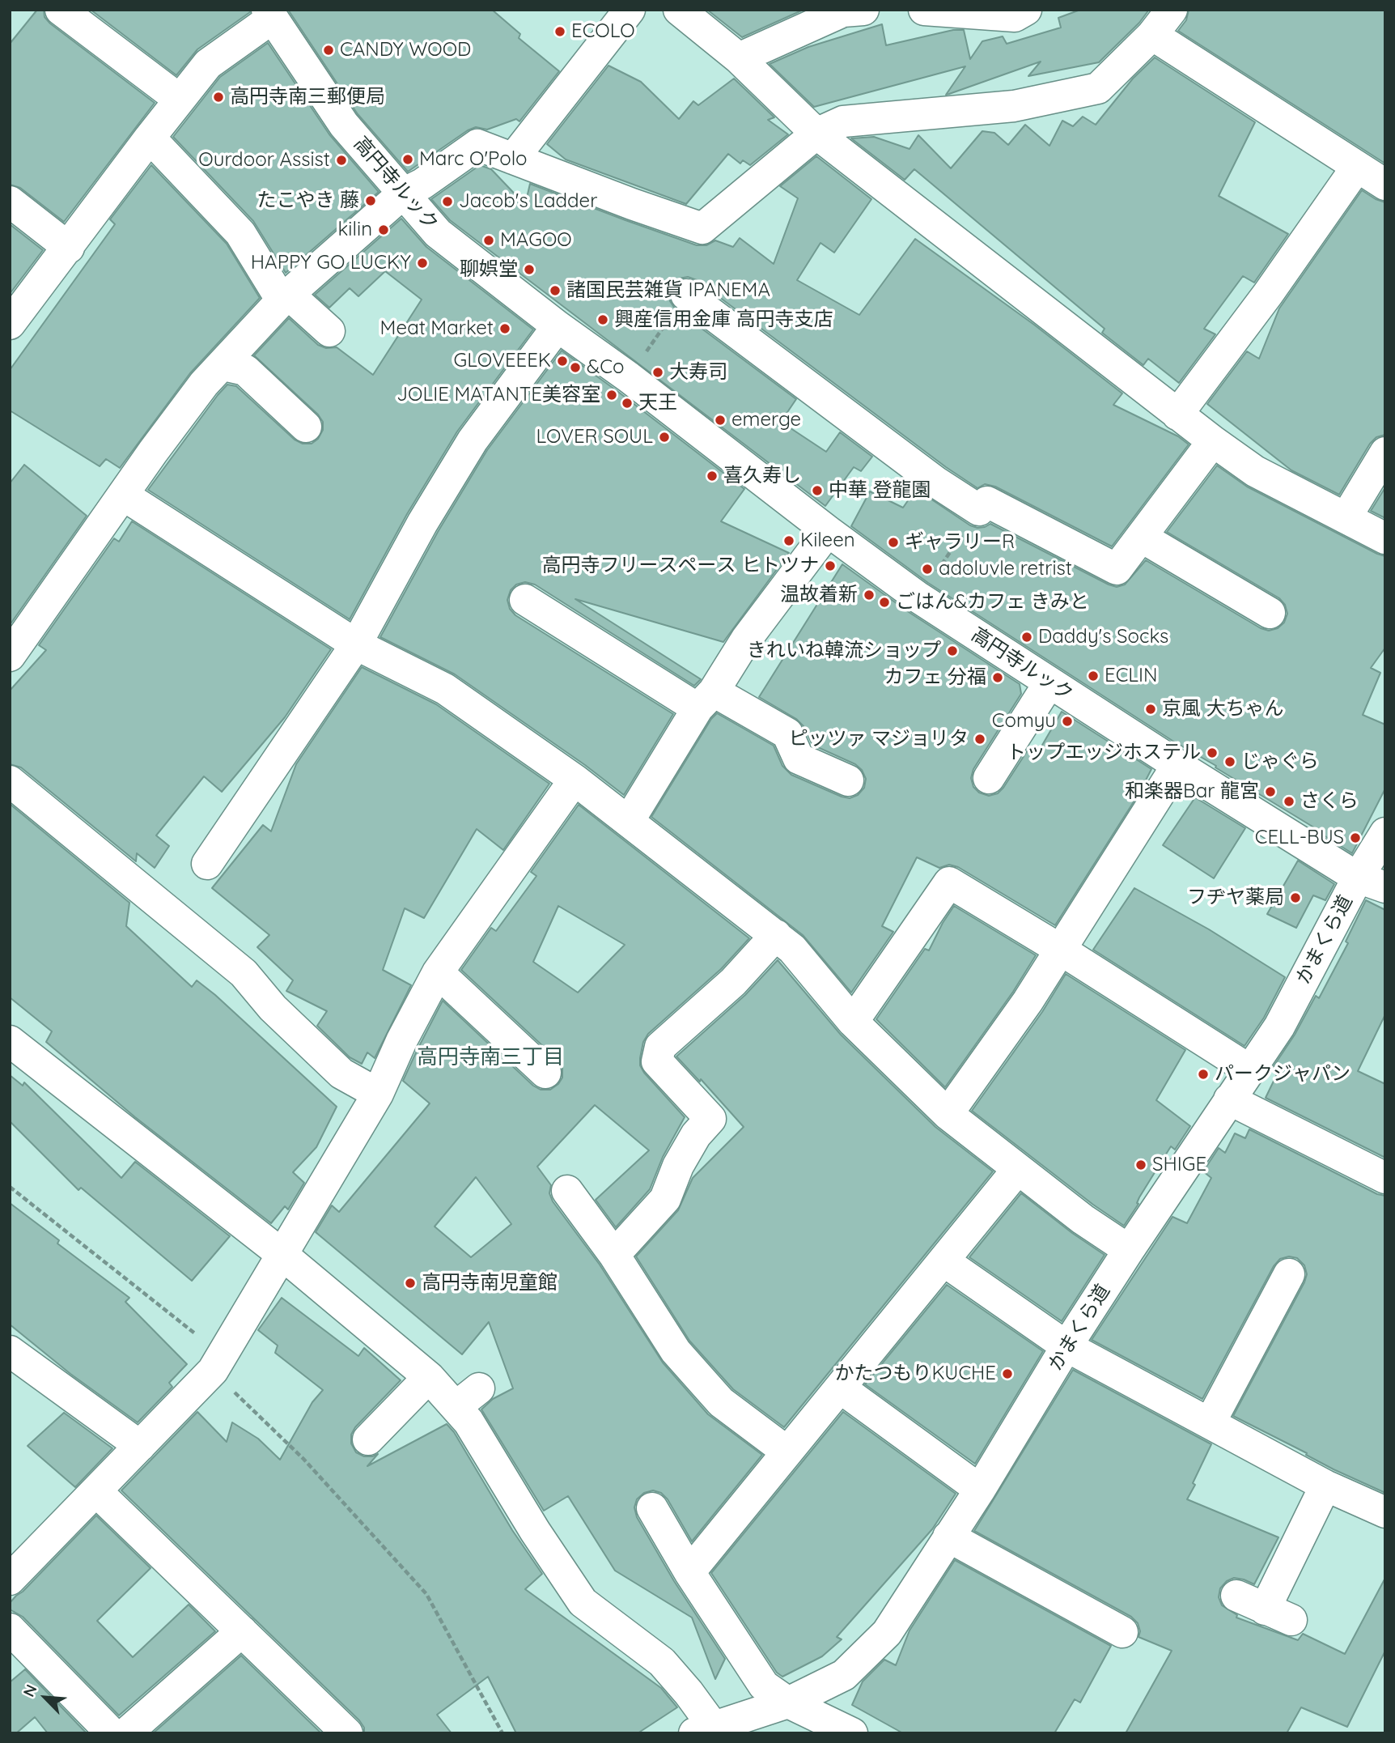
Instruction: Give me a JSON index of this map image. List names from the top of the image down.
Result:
{
  "streets": {
    "street": ["高円寺ルック", "かまくら道"]
  },
  "crossings": [
    ["高円寺ルック", "かまくら道"]
  ],
  "districts": ["高円寺南三丁目"],
  "places": [
    "ECOLO",
    "CANDY WOOD",
    "高円寺南三郵便局",
    "Marc O'Polo",
    "Ourdoor Assist",
    "たこやき 藤",
    "Jacob's Ladder",
    "kilin",
    "MAGOO",
    "HAPPY GO LUCKY",
    "聊娯堂",
    "諸国民芸雑貨 IPANEMA",
    "興産信用金庫 高円寺支店",
    "Meat Market",
    "GLOVEEEK",
    "&Co",
    "大寿司",
    "JOLIE MATANTE美容室",
    "天王",
    "emerge",
    "LOVER SOUL",
    "喜久寿し",
    "中華 登龍園",
    "Kileen",
    "ギャラリーR",
    "高円寺フリースペース ヒトツナ",
    "adoluvle retrist",
    "温故着新",
    "ごはん&カフェ きみと",
    "Daddy's Socks",
    "きれいね韓流ショップ",
    "ECLIN",
    "カフェ 分福",
    "京風 大ちゃん",
    "Comyu",
    "ピッツァ マジョリタ",
    "トップエッジホステル",
    "じゃぐら",
    "和楽器Bar 龍宮",
    "さくら",
    "CELL-BUS",
    "フヂヤ薬局",
    "パークジャパン",
    "SHIGE",
    "高円寺南児童館",
    "かたつもりKUCHE"
  ],
  "north": "top left"
}
